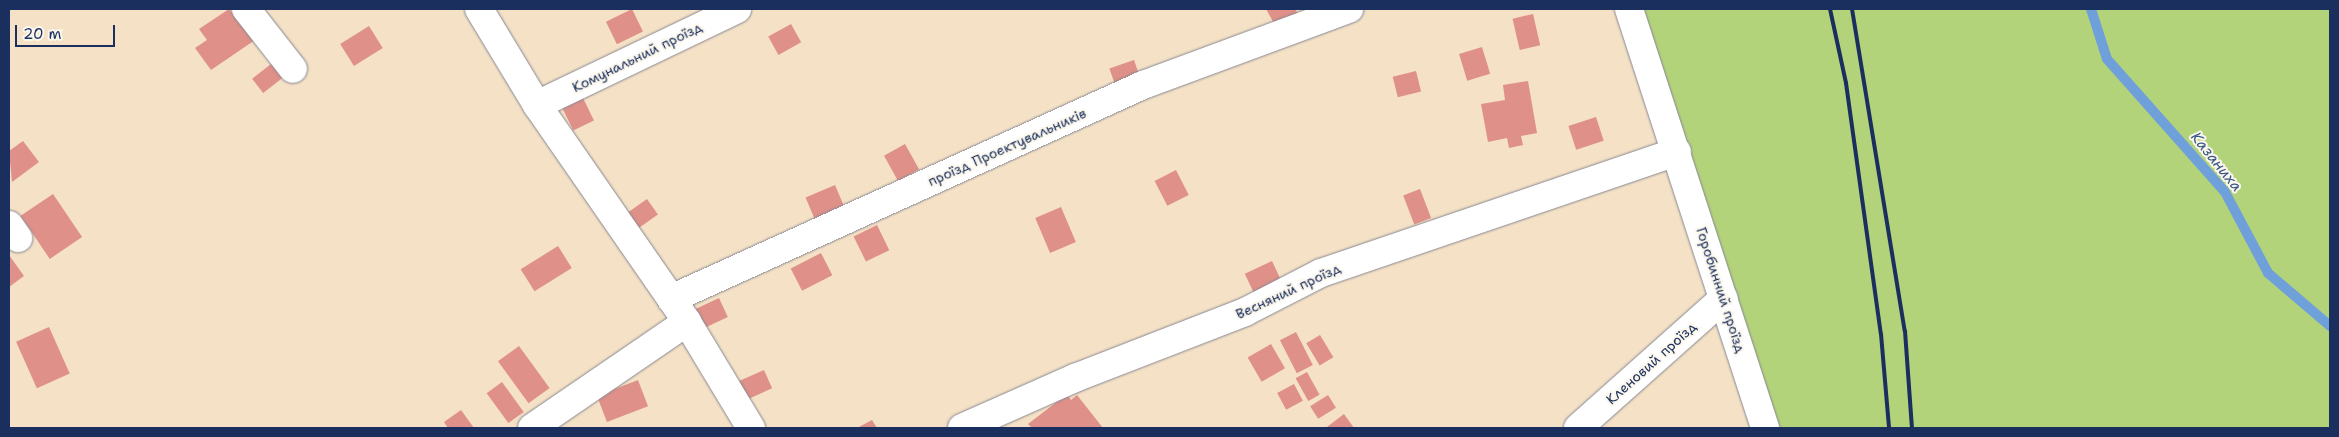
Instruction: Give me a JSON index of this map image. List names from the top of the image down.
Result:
{
  "streets": {
    "street": [
      "Комунальний проїзд",
      "проїзд Проектувальників",
      "Горобинний проїзд",
      "Весняний проїзд",
      "Кленовий проїзд"
    ]
  },
  "crossings": [
    ["Горобинний проїзд", "Весняний проїзд"],
    ["Горобинний проїзд", "Кленовий проїзд"]
  ],
  "water": ["Казаниха"],
  "scale_bar": "20 m"
}
